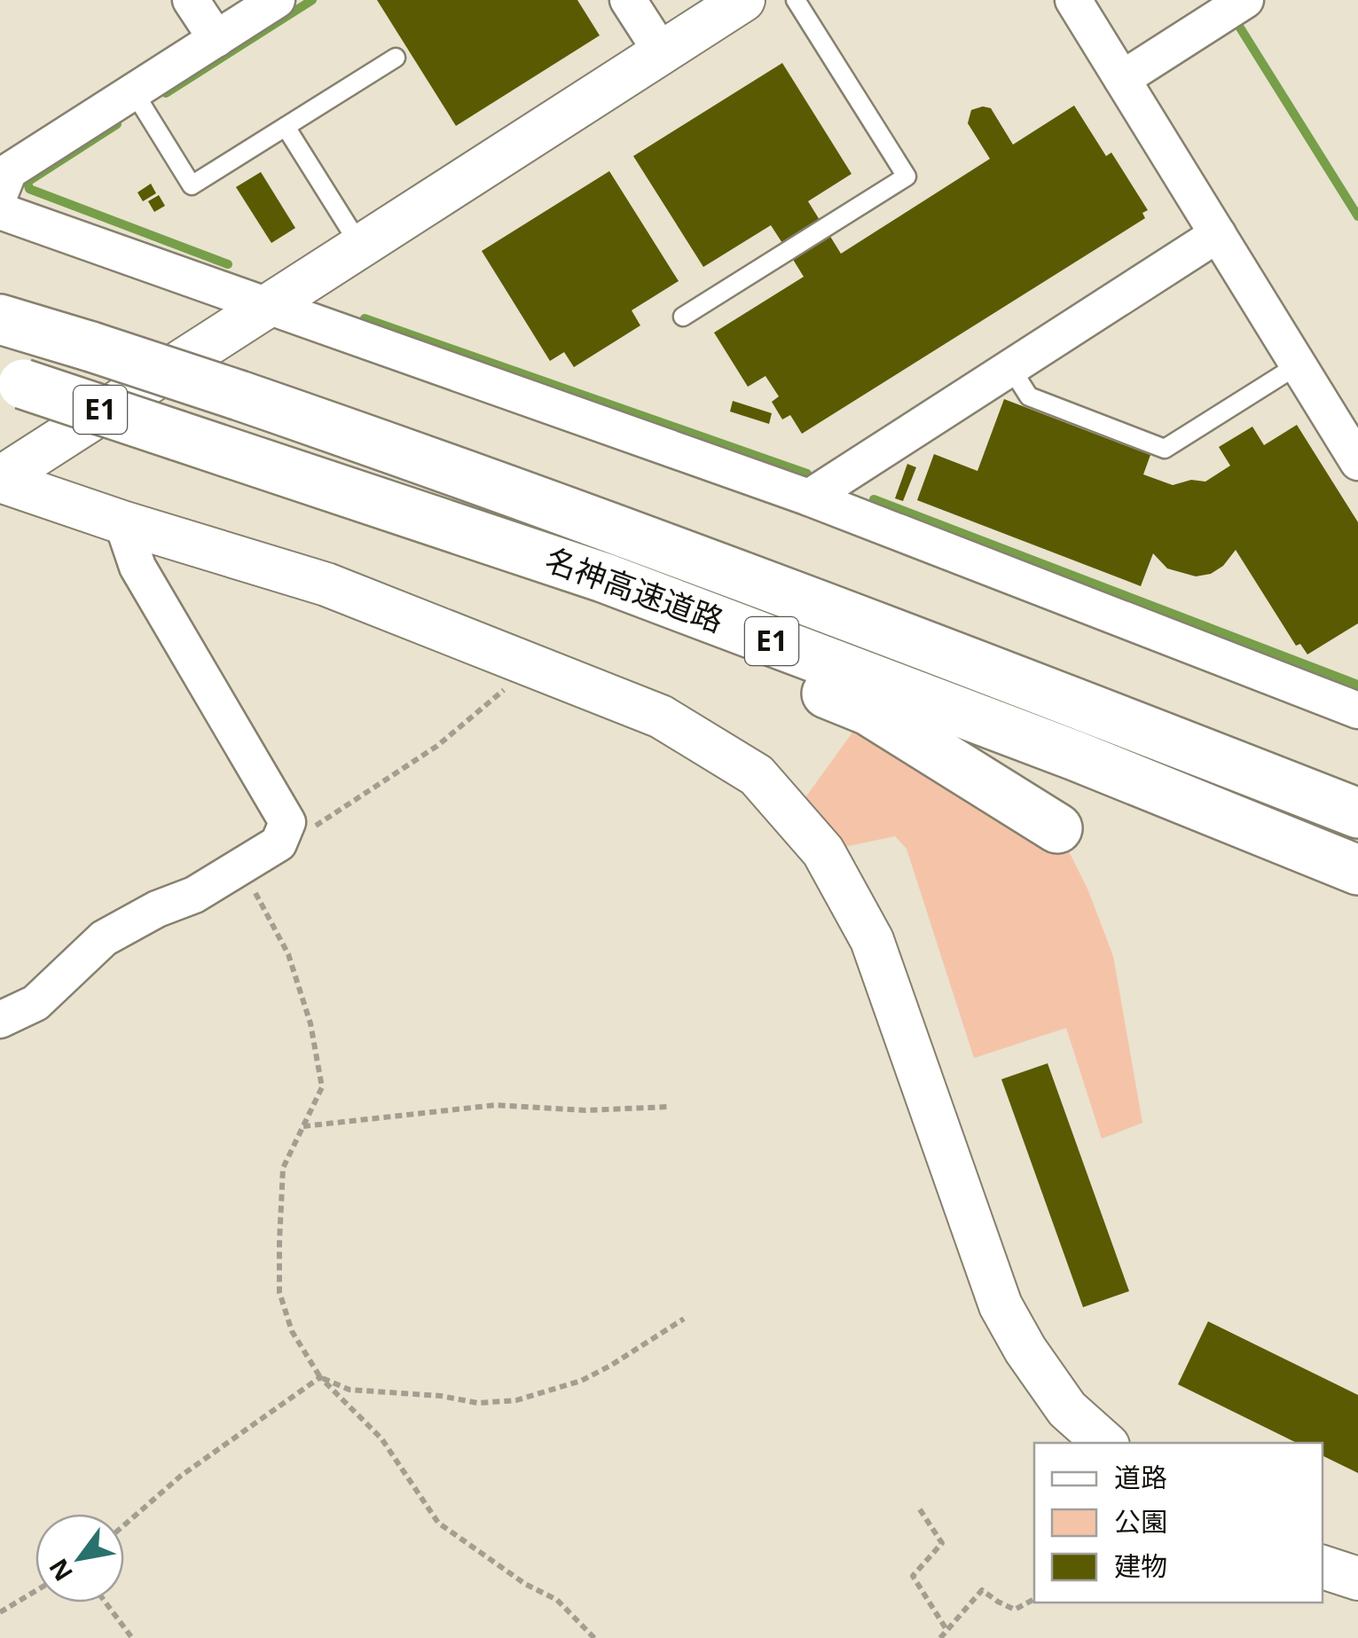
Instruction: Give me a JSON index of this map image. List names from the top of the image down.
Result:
{
  "streets": {
    "highway": ["E1", "名神高速道路"]
  },
  "legend": ["道路", "公園", "建物"],
  "north": "bottom left"
}
